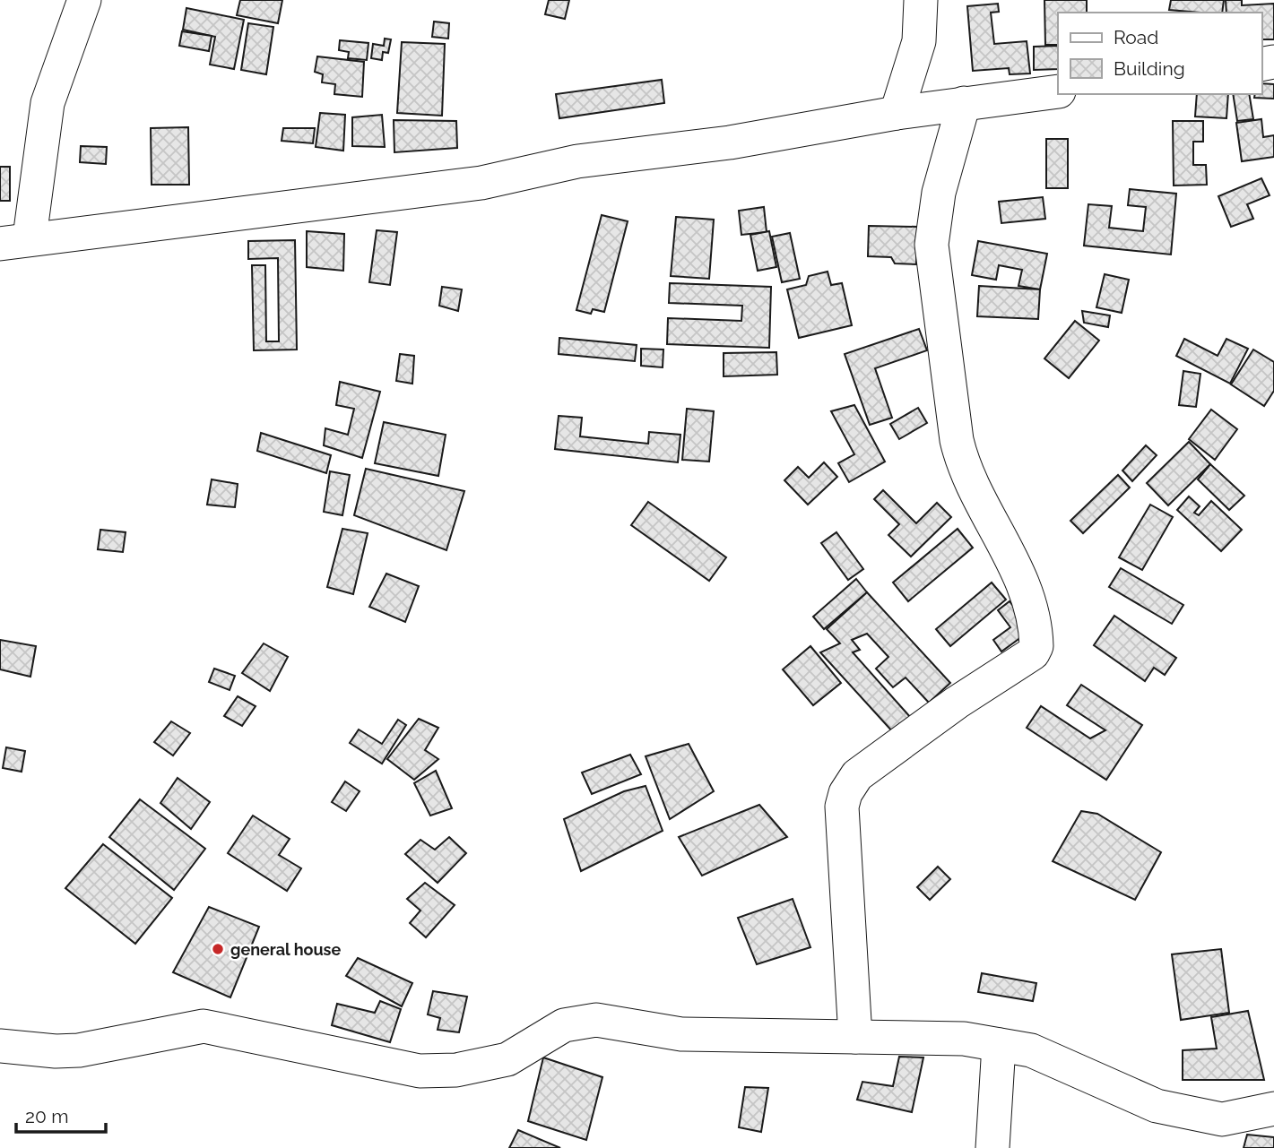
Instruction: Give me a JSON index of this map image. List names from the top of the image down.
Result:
{
  "places": ["general house"],
  "legend": ["Road", "Building"],
  "scale_bar": "20 m"
}
